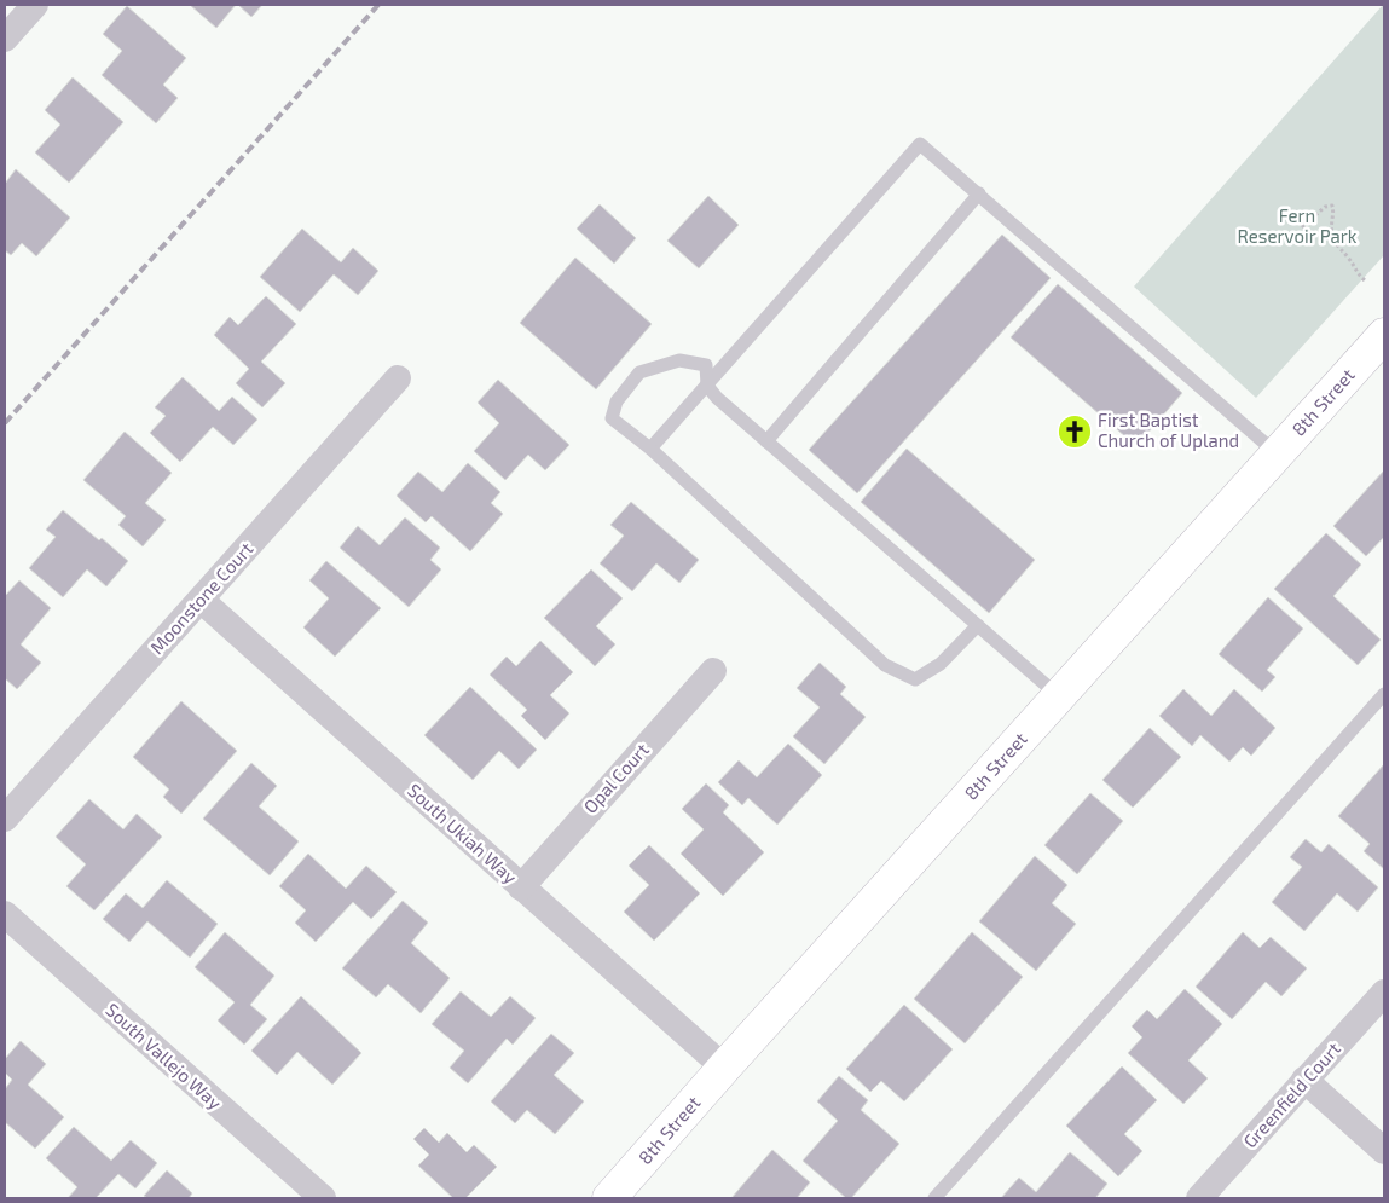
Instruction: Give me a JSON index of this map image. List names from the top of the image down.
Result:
{
  "streets": {
    "street": [
      "8th Street",
      "Moonstone Court",
      "Opal Court",
      "South Ukiah Way",
      "South Vallejo Way",
      "Greenfield Court"
    ]
  },
  "crossings": [
    ["8th Street", "South Ukiah Way"],
    ["Moonstone Court", "South Ukiah Way"],
    ["Opal Court", "South Ukiah Way"]
  ],
  "parks": ["Fern Reservoir Park"],
  "places": {
    "church": ["First Baptist Church of Upland"]
  }
}
